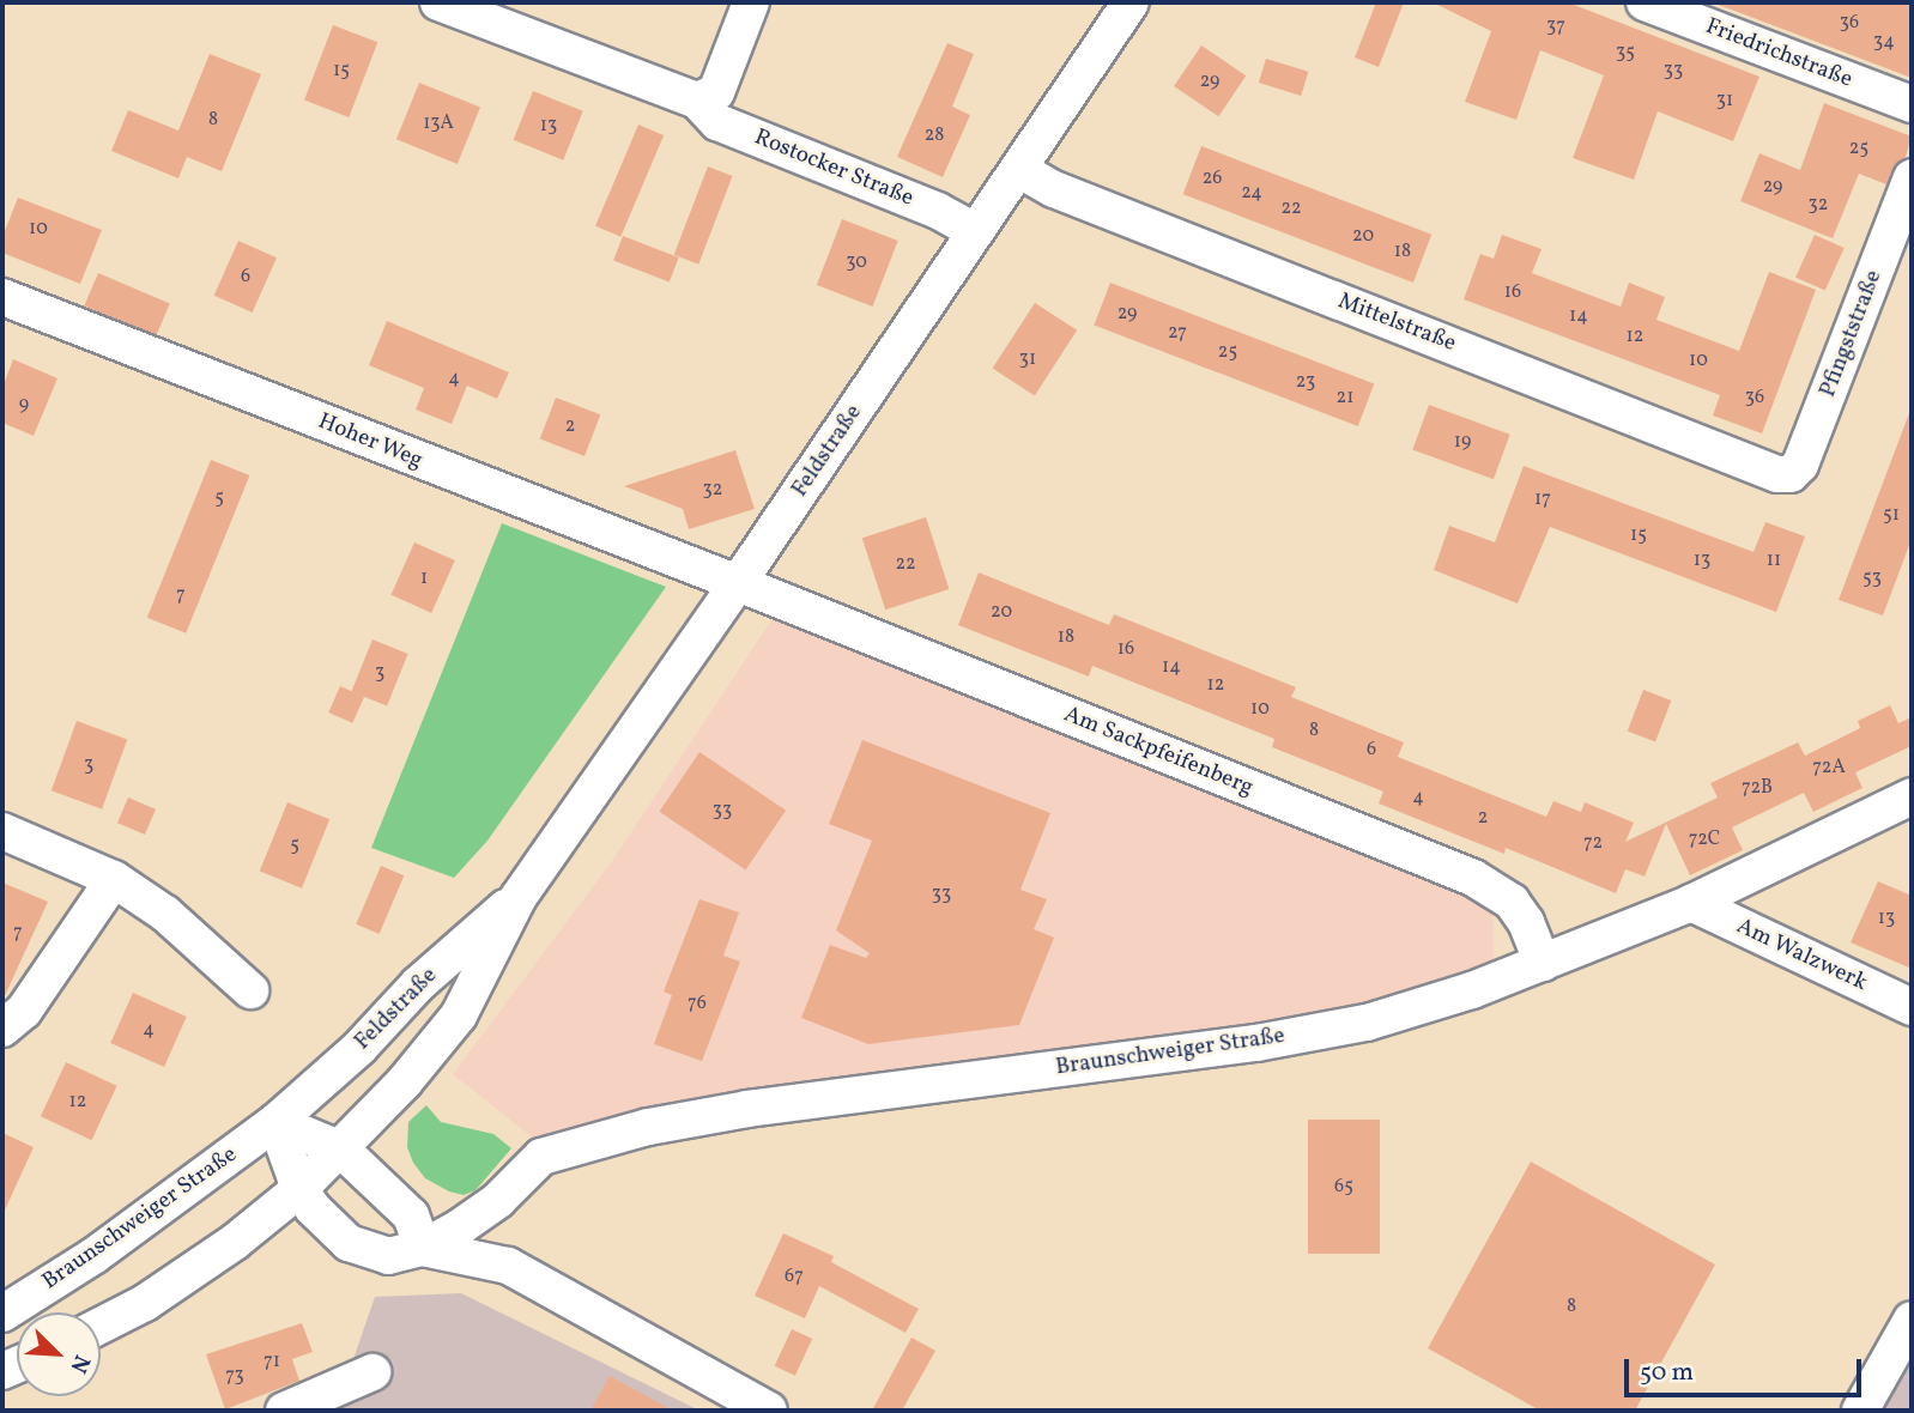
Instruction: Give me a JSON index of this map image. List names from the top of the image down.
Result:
{
  "streets": {
    "street": [
      "Friedrichstraße",
      "Rostocker Straße",
      "Mittelstraße",
      "Pfingststraße",
      "Hoher Weg",
      "Feldstraße",
      "Am Sackpfeifenberg",
      "Am Walzwerk",
      "Braunschweiger Straße"
    ]
  },
  "crossings": [
    ["Rostocker Straße", "Feldstraße"],
    ["Mittelstraße", "Pfingststraße"],
    ["Mittelstraße", "Feldstraße"],
    ["Hoher Weg", "Feldstraße"],
    ["Hoher Weg", "Am Sackpfeifenberg"],
    ["Feldstraße", "Am Sackpfeifenberg"],
    ["Feldstraße", "Braunschweiger Straße"],
    ["Am Sackpfeifenberg", "Braunschweiger Straße"],
    ["Am Walzwerk", "Braunschweiger Straße"]
  ],
  "house_numbers": [
    "36",
    "37",
    "34",
    "35",
    "15",
    "33",
    "29",
    "31",
    "8",
    "13A",
    "13",
    "28",
    "25",
    "26",
    "29",
    "24",
    "32",
    "22",
    "10",
    "20",
    "18",
    "30",
    "6",
    "16",
    "29",
    "14",
    "27",
    "12",
    "25",
    "31",
    "10",
    "4",
    "23",
    "21",
    "36",
    "9",
    "2",
    "19",
    "32",
    "5",
    "17",
    "51",
    "15",
    "13",
    "11",
    "22",
    "1",
    "53",
    "7",
    "20",
    "18",
    "16",
    "14",
    "3",
    "12",
    "10",
    "8",
    "6",
    "3",
    "72A",
    "72B",
    "4",
    "33",
    "2",
    "72C",
    "72",
    "5",
    "33",
    "13",
    "7",
    "76",
    "4",
    "12",
    "65",
    "67",
    "8",
    "71",
    "73"
  ],
  "scale_bar": "50 m",
  "north": "bottom right"
}
